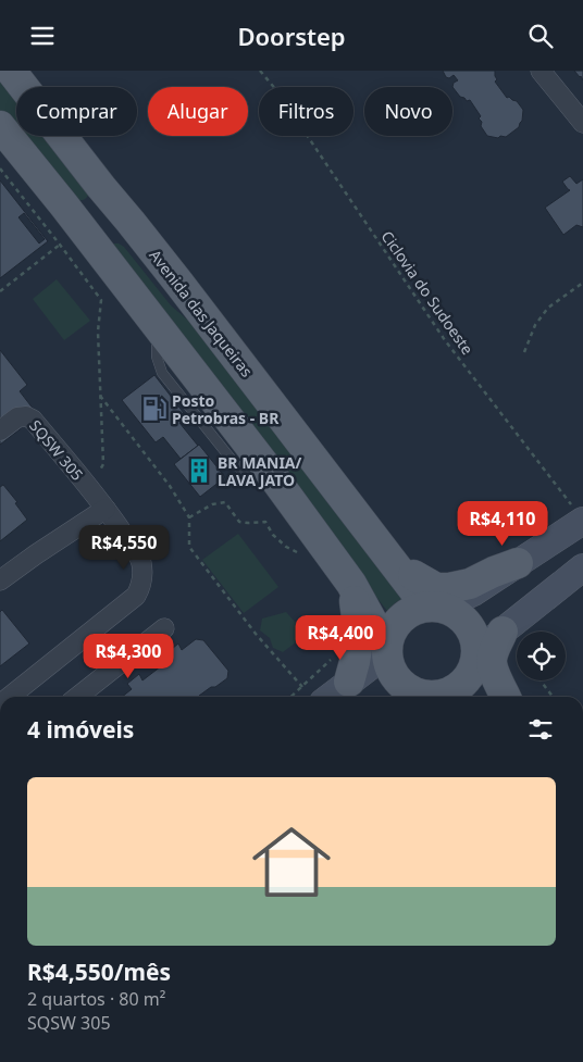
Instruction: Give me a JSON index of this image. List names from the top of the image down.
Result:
{
  "streets": {
    "main road": ["Avenida das Jaqueiras"],
    "street": ["SQSW 305"],
    "path": ["Ciclovia do Sudoeste"]
  },
  "places": {
    "fuel station": ["Posto Petrobras - BR"],
    "building": ["BR MANIA/ LAVA JATO"]
  },
  "page": {
    "header": "Doorstep",
    "chip": [
      "Comprar",
      "Alugar",
      "Filtros",
      "Novo"
    ],
    "price": [
      "R$4,110",
      "R$4,550",
      "R$4,400",
      "R$4,300"
    ],
    "heading": "4 imóveis",
    "list": [
      {
        "name": "R$4,550/mês",
        "note": "2 quartos · 80 m² · SQSW 305"
      }
    ]
  }
}
